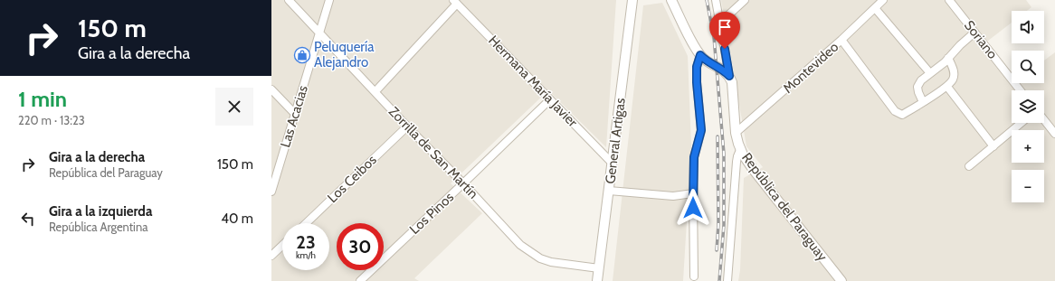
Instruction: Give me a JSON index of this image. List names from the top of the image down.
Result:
{
  "streets": {
    "street": [
      "Soriano",
      "Montevideo",
      "Hermana María Javier",
      "Las Acacias",
      "General Artigas",
      "Zorrilla de San Martín",
      "Los Ceibos",
      "República del Paraguay",
      "Los Pinos"
    ]
  },
  "crossings": [
    ["Montevideo", "República del Paraguay"],
    ["Hermana María Javier", "General Artigas"],
    ["Hermana María Javier", "Los Pinos"],
    ["Las Acacias", "Zorrilla de San Martín"],
    ["General Artigas", "Zorrilla de San Martín"],
    ["Zorrilla de San Martín", "Los Ceibos"],
    ["Zorrilla de San Martín", "Los Pinos"]
  ],
  "places": {
    "shop": ["Peluquería Alejandro"]
  },
  "page": {
    "turn": ["150 m", "Gira a la derecha"],
    "map_buttons": ["+", "−"],
    "heading": ["1 min", "220 m · 13:23"],
    "list": [
      {
        "name": "Gira a la derecha",
        "note": "República del Paraguay",
        "value": "150 m"
      },
      {
        "name": "Gira a la izquierda",
        "note": "República Argentina",
        "value": "40 m"
      }
    ],
    "speed": "23 km/h",
    "limit": "30"
  }
}
